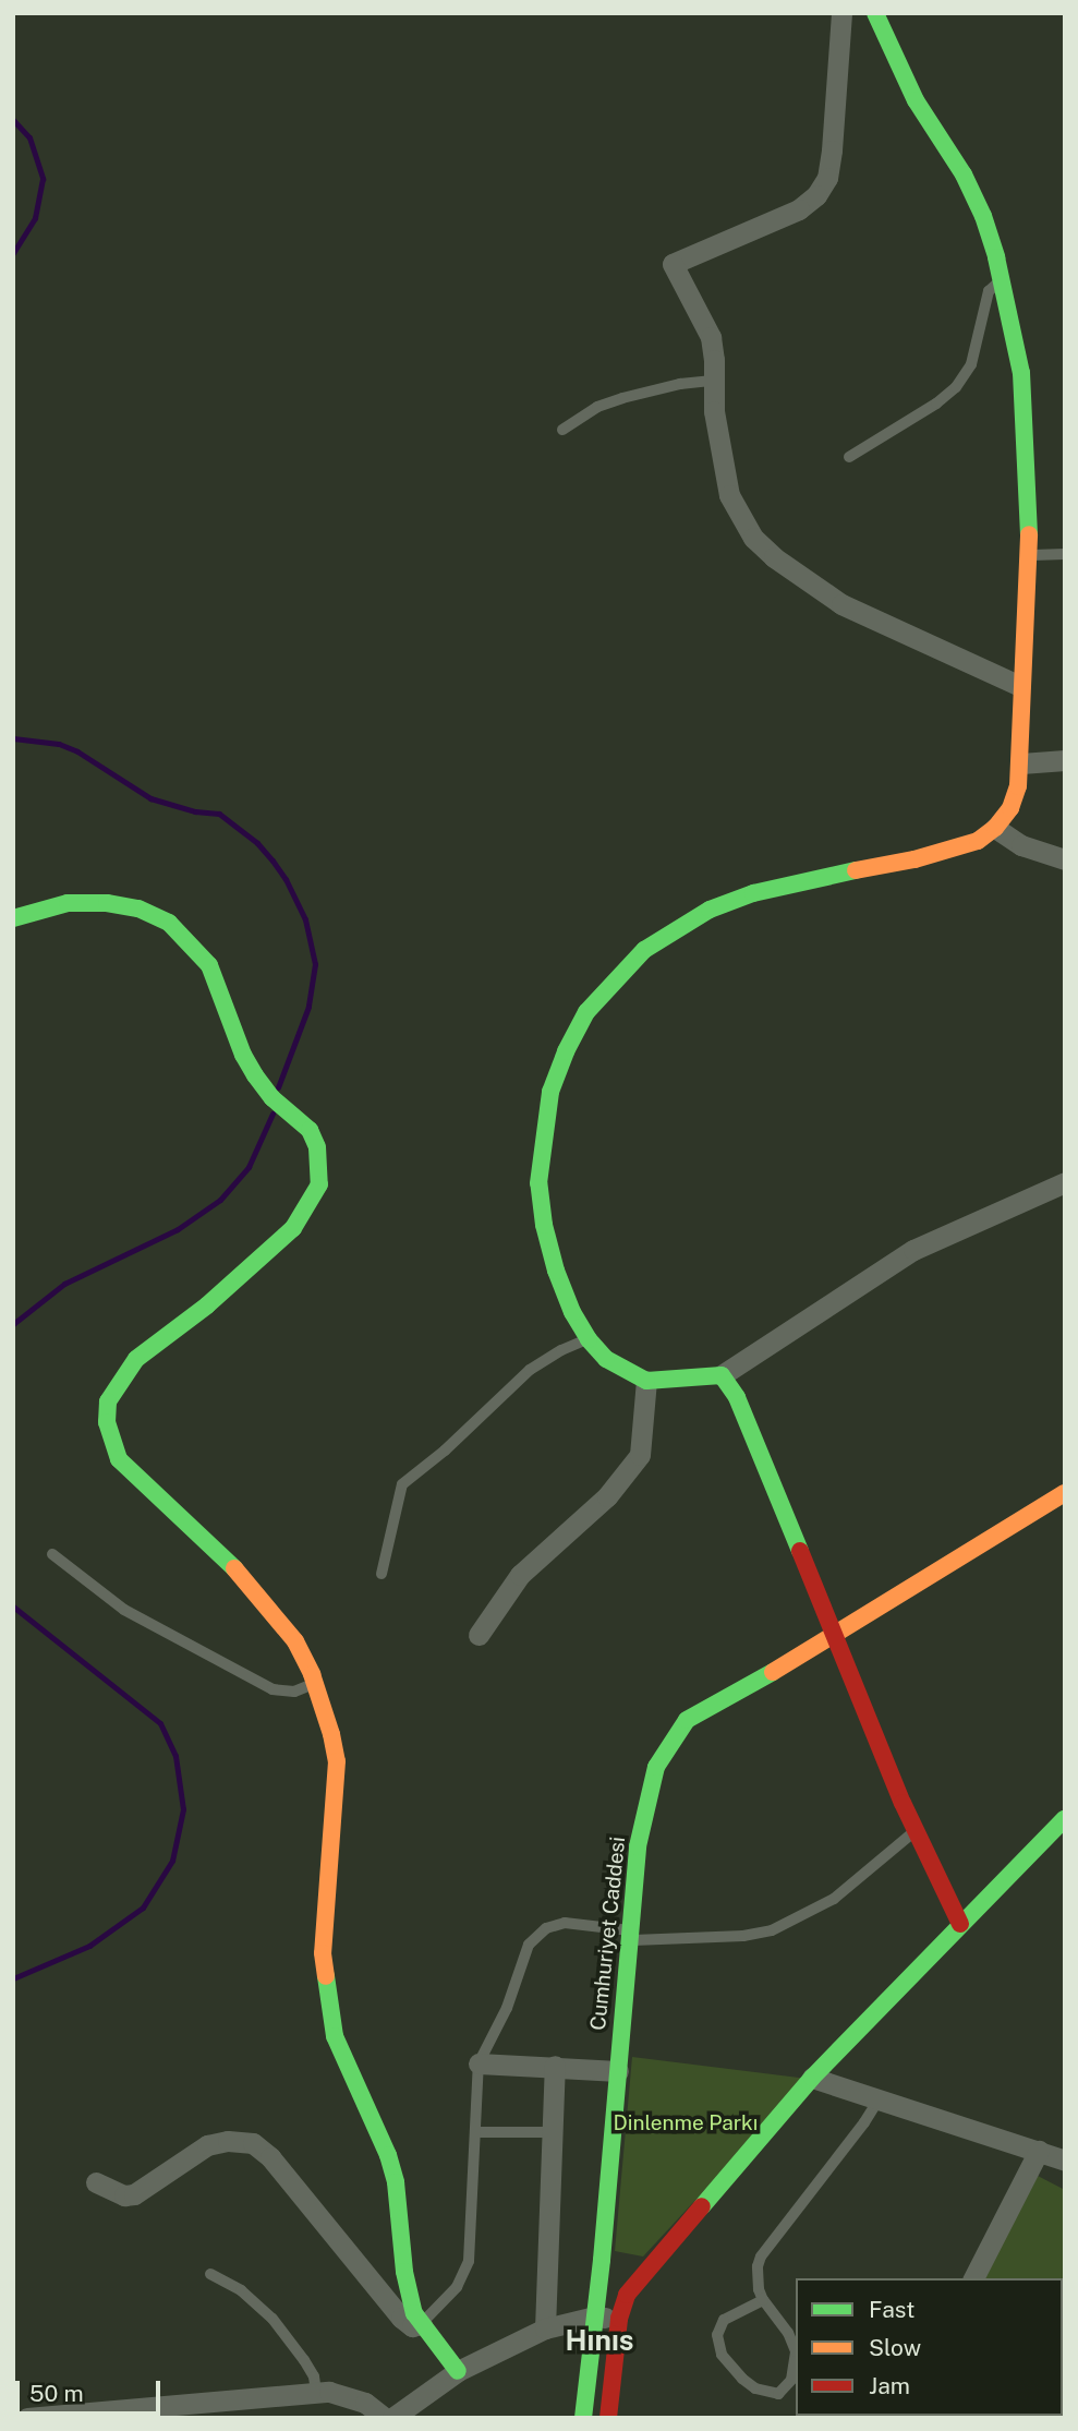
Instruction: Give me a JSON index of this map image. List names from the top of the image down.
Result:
{
  "streets": {
    "street": ["Cumhuriyet Caddesi"]
  },
  "districts": ["Hınıs"],
  "parks": ["Dinlenme Parkı"],
  "legend": ["Fast", "Slow", "Jam"],
  "scale_bar": "50 m"
}
